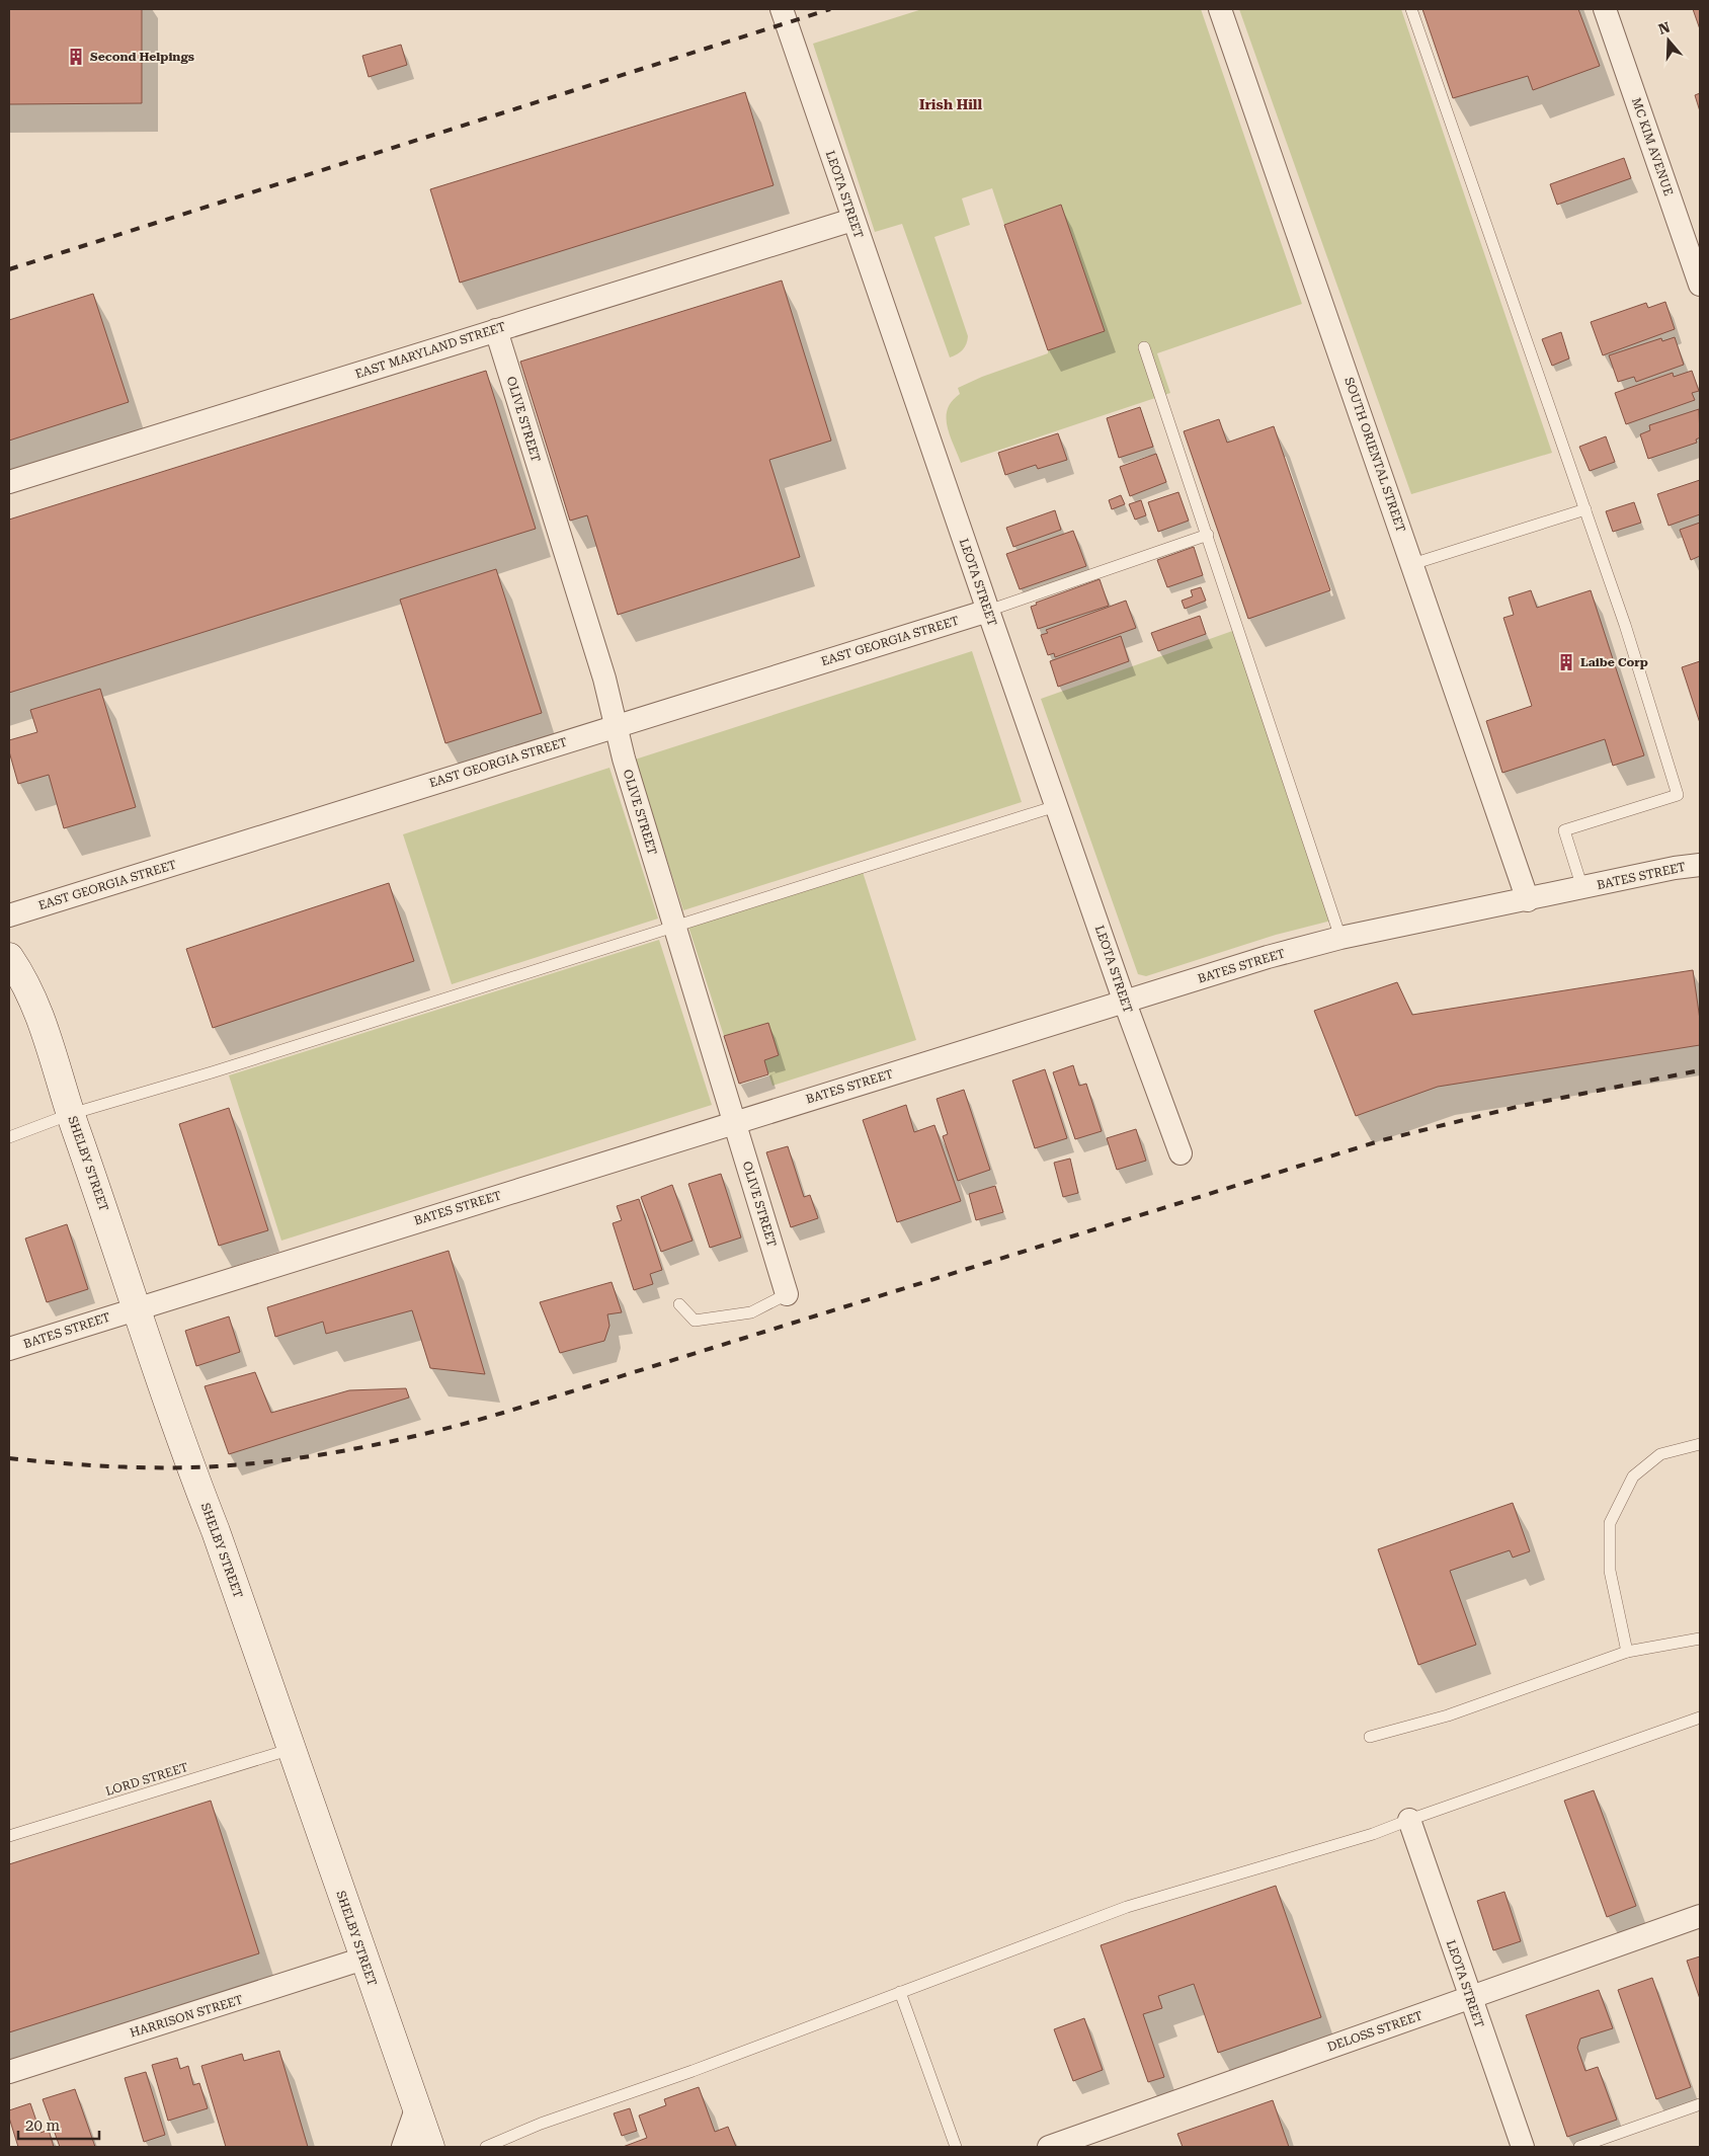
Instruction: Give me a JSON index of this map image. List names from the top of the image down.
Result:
{
  "streets": {
    "main road": ["SHELBY STREET"],
    "street": [
      "MC KIM AVENUE",
      "LEOTA STREET",
      "EAST MARYLAND STREET",
      "OLIVE STREET",
      "SOUTH ORIENTAL STREET",
      "EAST GEORGIA STREET",
      "BATES STREET",
      "HARRISON STREET",
      "DELOSS STREET"
    ],
    "lane": ["LORD STREET"]
  },
  "crossings": [
    ["LEOTA STREET", "EAST MARYLAND STREET"],
    ["LEOTA STREET", "EAST GEORGIA STREET"],
    ["LEOTA STREET", "BATES STREET"],
    ["LEOTA STREET", "DELOSS STREET"],
    ["EAST MARYLAND STREET", "OLIVE STREET"],
    ["OLIVE STREET", "EAST GEORGIA STREET"],
    ["OLIVE STREET", "BATES STREET"],
    ["SOUTH ORIENTAL STREET", "BATES STREET"],
    ["BATES STREET", "SHELBY STREET"],
    ["SHELBY STREET", "LORD STREET"],
    ["SHELBY STREET", "HARRISON STREET"]
  ],
  "districts": ["Irish Hill"],
  "places": {
    "building": ["Second Helpings", "Laibe Corp"]
  },
  "scale_bar": "20 m",
  "north": "top"
}
